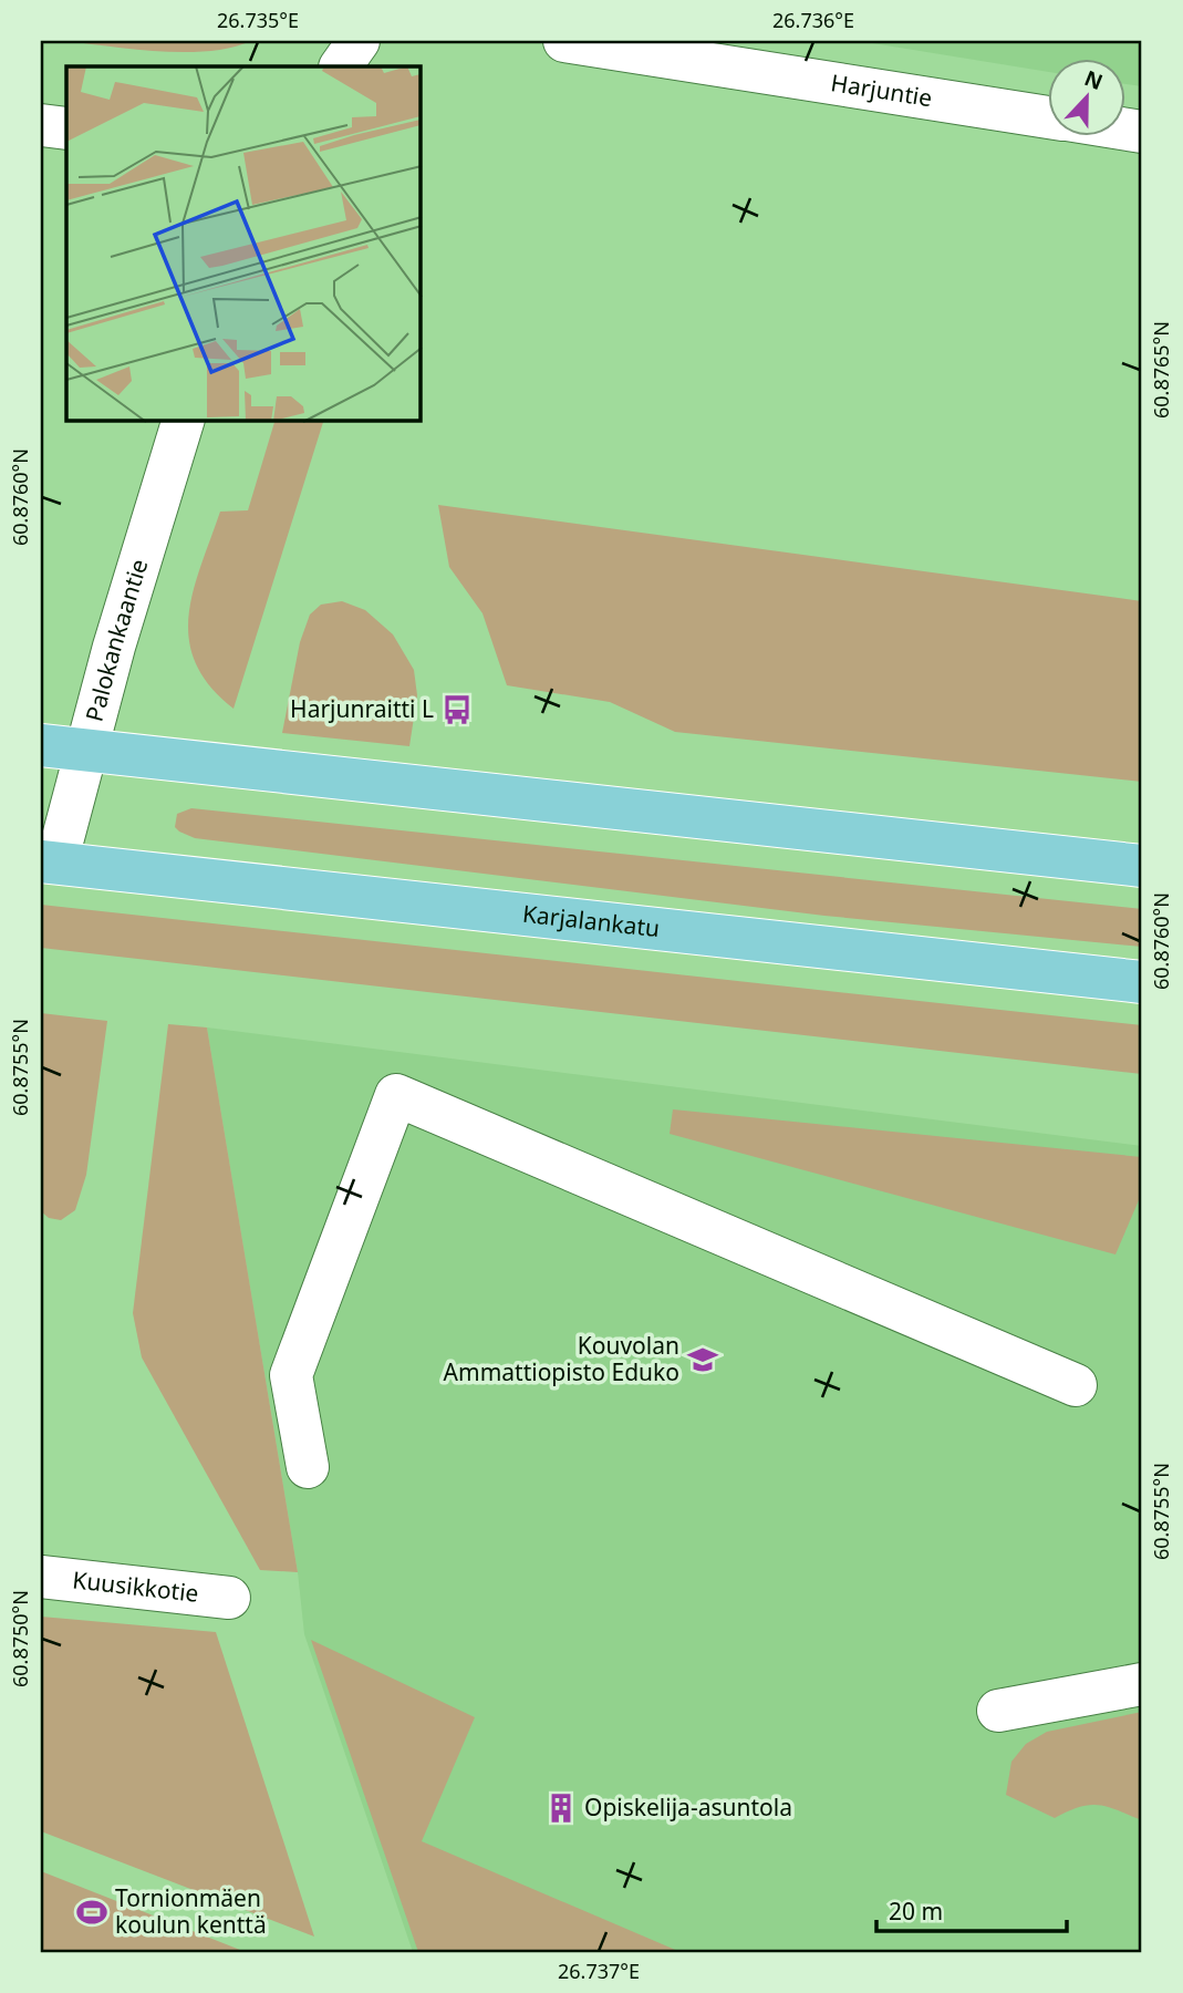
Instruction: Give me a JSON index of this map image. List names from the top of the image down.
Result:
{
  "streets": {
    "main road": ["Karjalankatu"],
    "street": ["Harjuntie", "Palokankaantie", "Kuusikkotie"]
  },
  "crossings": [
    ["Palokankaantie", "Karjalankatu"]
  ],
  "places": {
    "bus stop": ["Harjunraitti L"],
    "school or university": ["Kouvolan Ammattiopisto Eduko"],
    "building": ["Opiskelija-asuntola"],
    "sports": ["Tornionmäen koulun kenttä"]
  },
  "scale_bar": "20 m",
  "north": "top",
  "coordinates": [
    "26.735°E",
    "26.736°E",
    "60.8765°N",
    "60.8760°N",
    "60.8755°N",
    "60.8750°N",
    "26.737°E"
  ]
}
